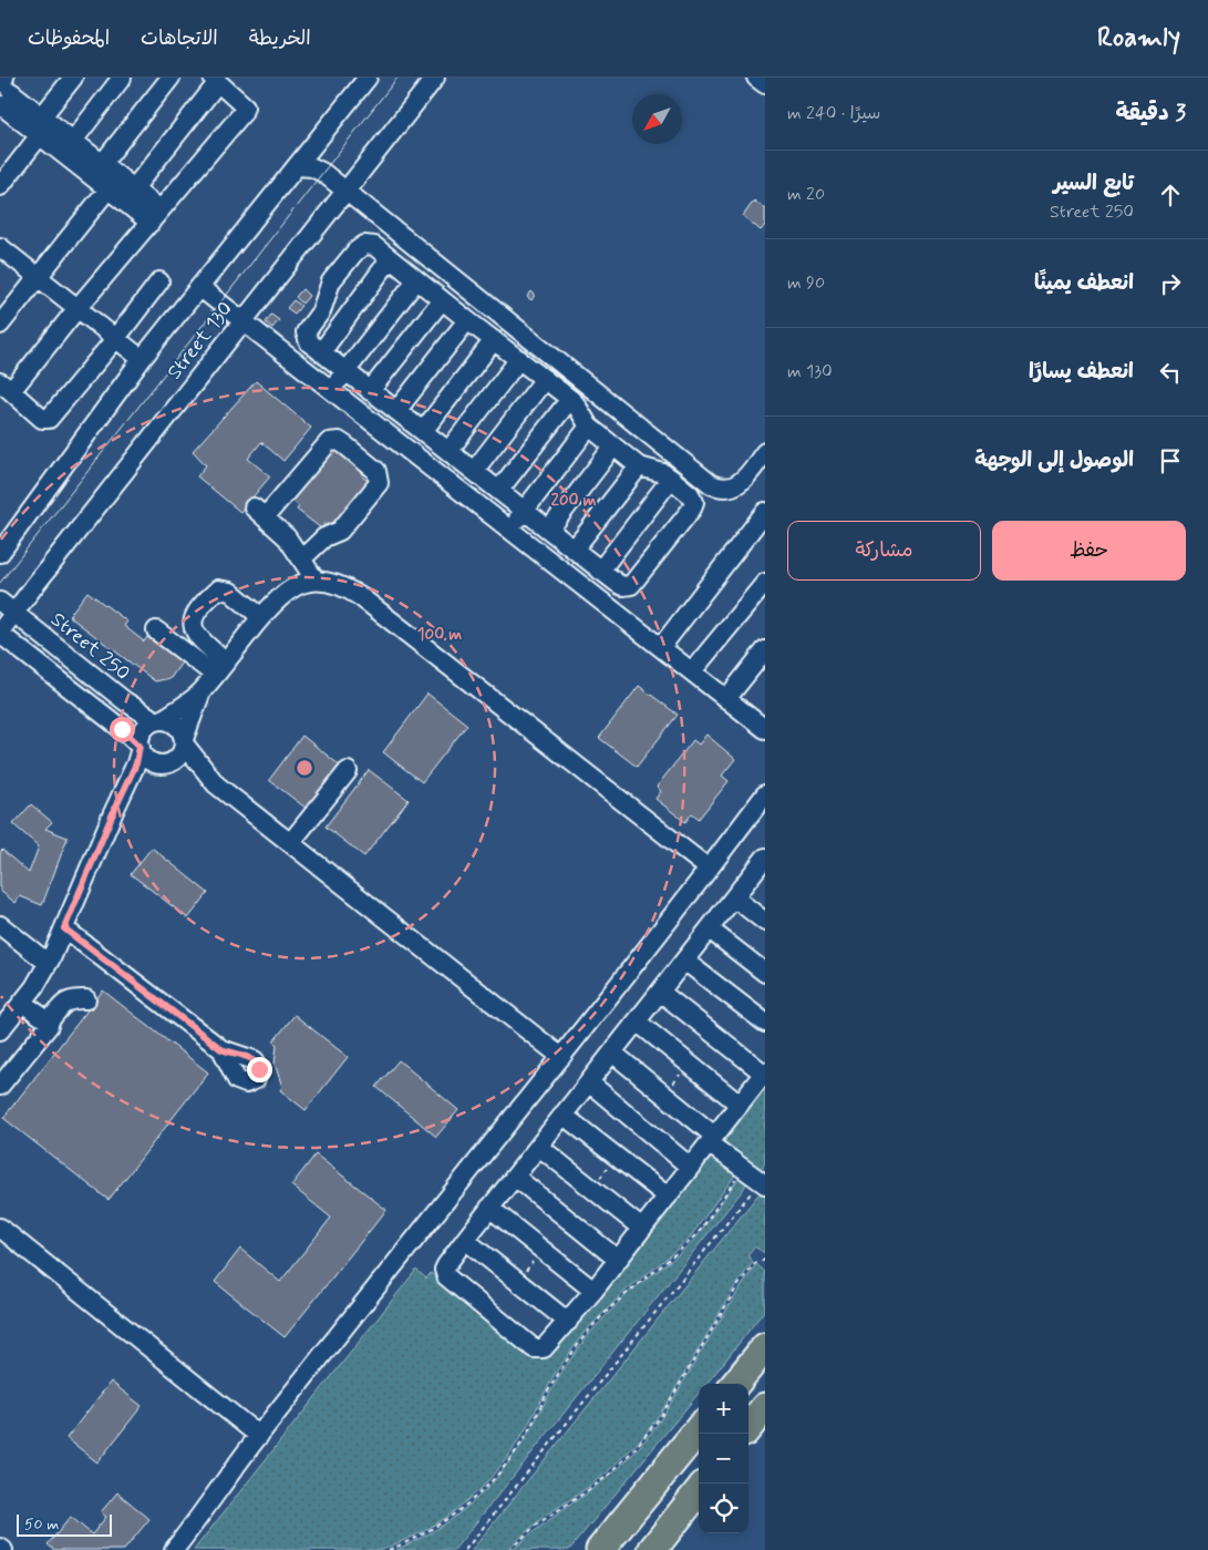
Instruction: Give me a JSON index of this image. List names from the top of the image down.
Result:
{
  "streets": {
    "street": ["Street 130", "Street 250"]
  },
  "crossings": [
    ["Street 130", "Street 250"]
  ],
  "scale_bar": "50 m",
  "north": "bottom left",
  "page": {
    "header": "Roamly",
    "nav": ["الخريطة", "الاتجاهات", "المحفوظات"],
    "heading": ["3 دقيقة", "سيرًا · 240 m"],
    "list": [
      ["تابع السير", "Street 250", "20 m"],
      ["انعطف يمينًا", "90 m"],
      ["انعطف يسارًا", "130 m"],
      "الوصول إلى الوجهة"
    ],
    "buttons": ["حفظ", "مشاركة"],
    "map_buttons": ["+", "−"],
    "scale": "50 m"
  },
  "rings": ["200 m", "100 m"]
}
